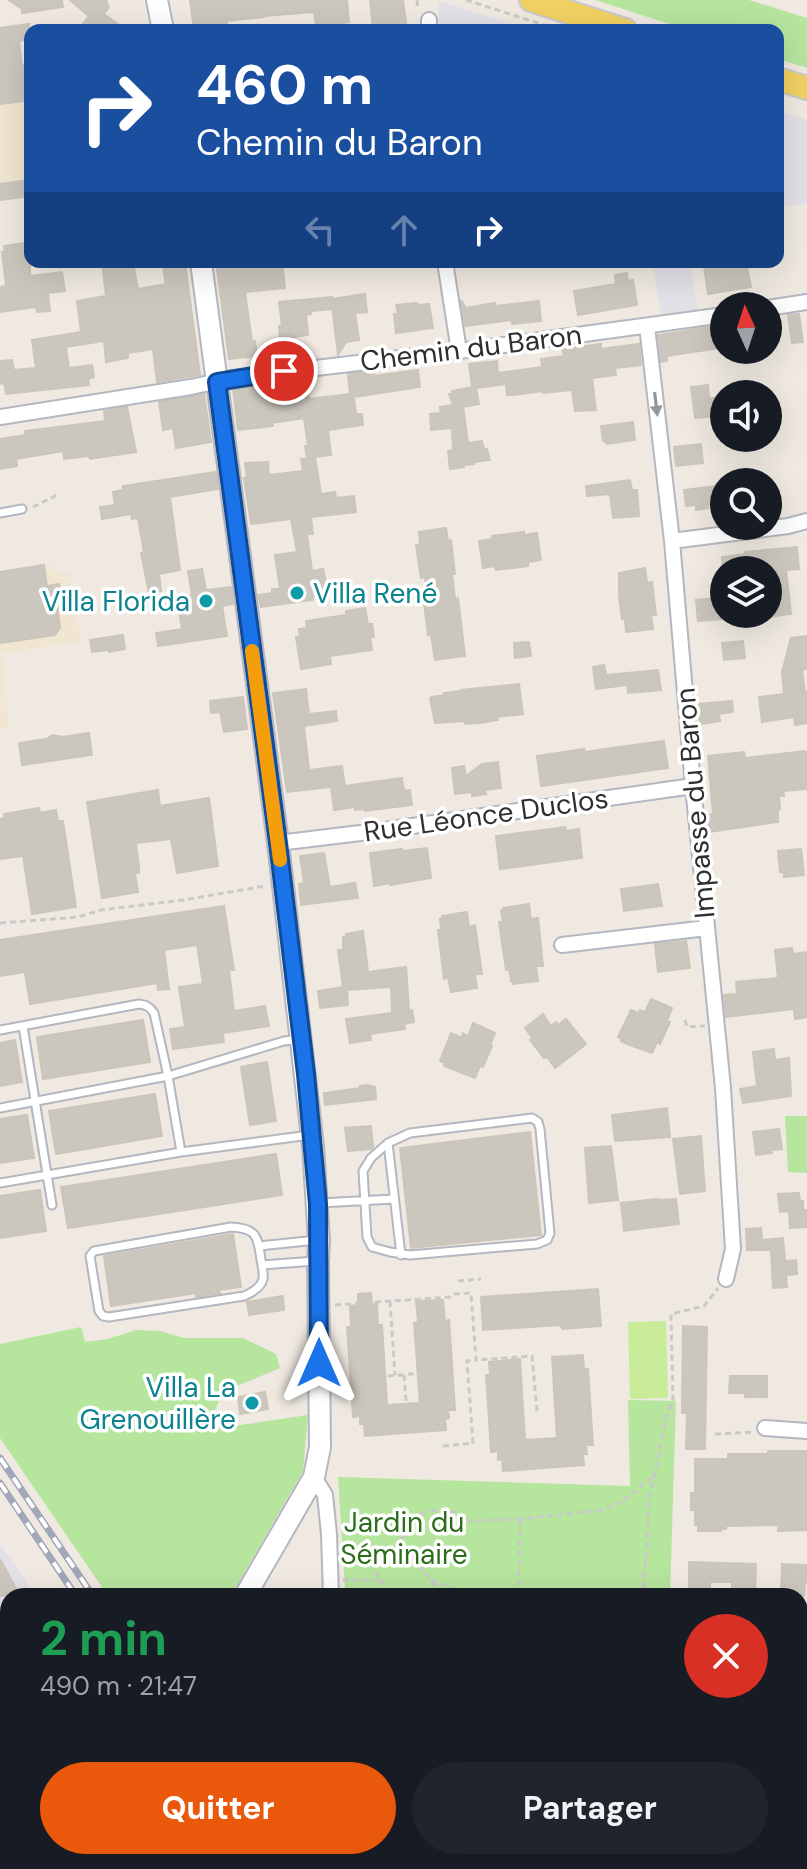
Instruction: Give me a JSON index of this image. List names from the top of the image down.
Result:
{
  "streets": {
    "street": ["Chemin du Baron", "Impasse du Baron", "Rue Léonce Duclos"]
  },
  "crossings": [
    ["Chemin du Baron", "Impasse du Baron"],
    ["Impasse du Baron", "Rue Léonce Duclos"]
  ],
  "parks": ["Jardin du Séminaire"],
  "places": ["Villa René", "Villa Florida", "Villa La Grenouillère"],
  "north": "top",
  "page": {
    "turn": ["460 m", "Chemin du Baron"],
    "heading": ["2 min", "490 m · 21:47"],
    "buttons": ["Quitter", "Partager"]
  }
}
